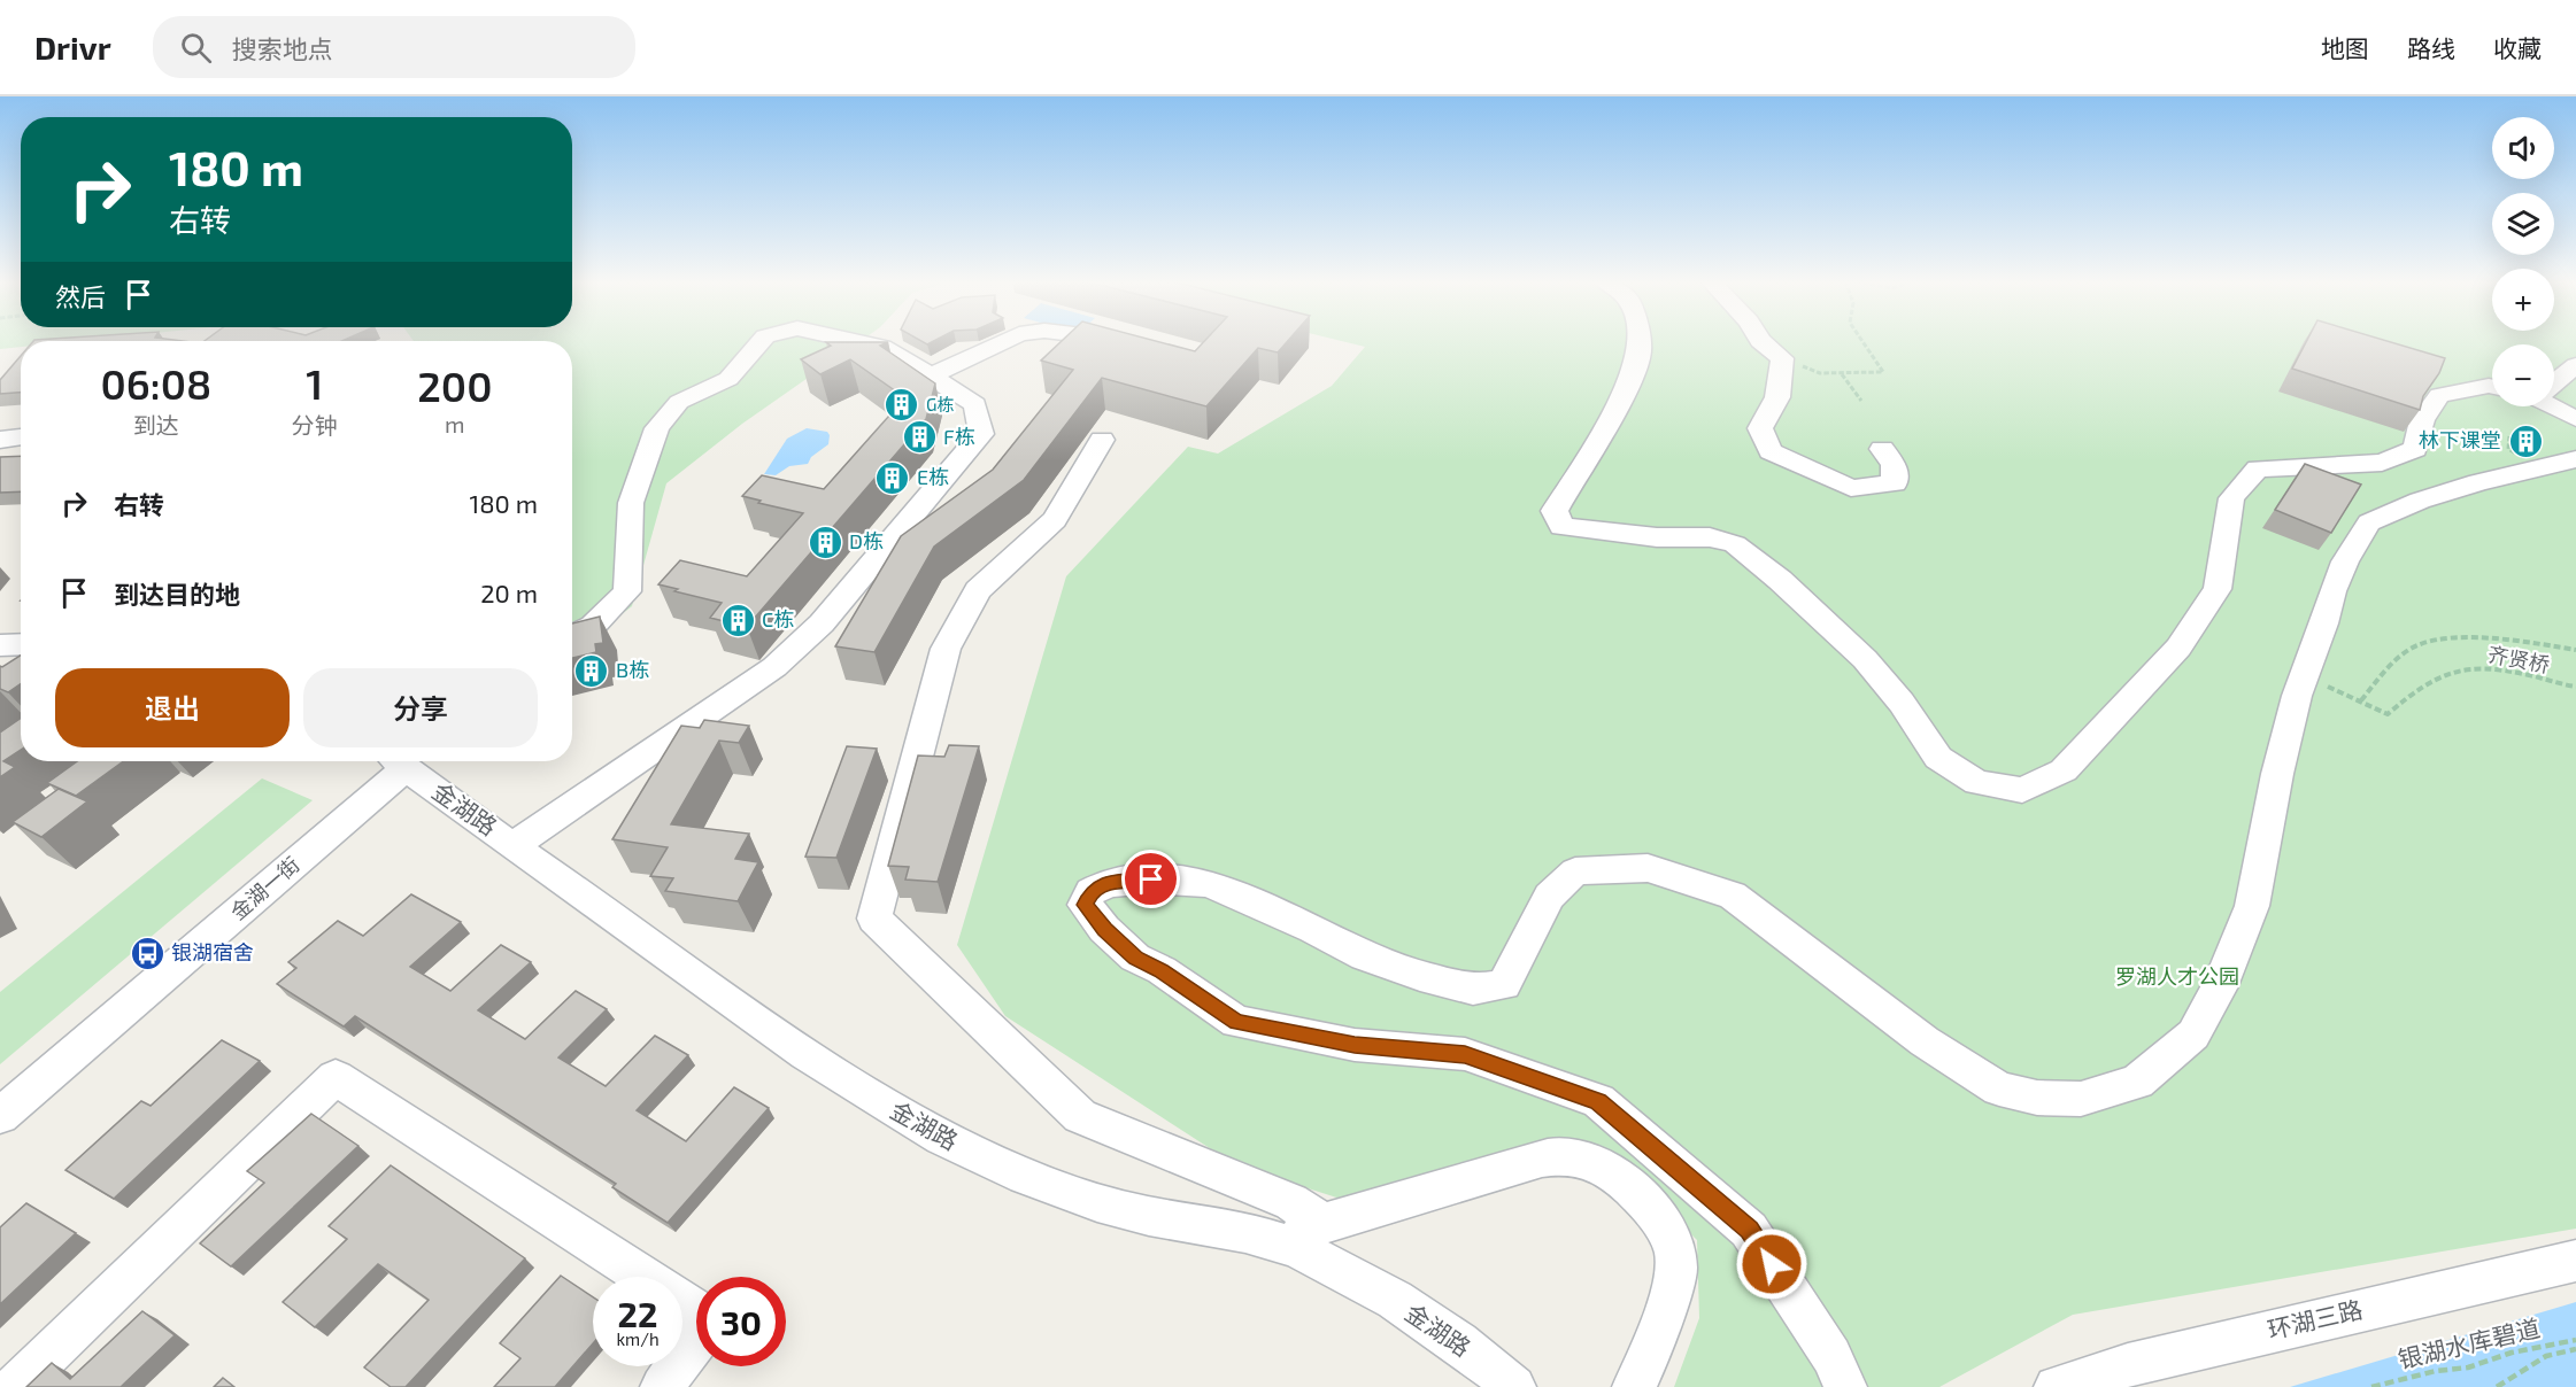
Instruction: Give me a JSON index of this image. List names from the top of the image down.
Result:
{
  "streets": {
    "street": ["金湖路", "金湖一街", "环湖三路"],
    "path": ["齐贤桥", "银湖水库碧道"]
  },
  "parks": ["罗湖人才公园"],
  "places": {
    "building": [
      "G栋",
      "F栋",
      "林下课堂",
      "E栋",
      "D栋",
      "C栋",
      "B栋"
    ],
    "bus stop": ["银湖宿舍"]
  },
  "page": {
    "header": "Drivr",
    "search": "搜索地点",
    "nav": ["地图", "路线", "收藏"],
    "map_buttons": ["+", "−"],
    "turn": ["180 m", "右转"],
    "then": "然后",
    "eta": [
      "06:08",
      "到达",
      "1",
      "分钟",
      "200",
      "m"
    ],
    "list": [
      {
        "name": "右转",
        "value": "180 m"
      },
      {
        "name": "到达目的地",
        "value": "20 m"
      }
    ],
    "buttons": ["退出", "分享"],
    "speed": "22 km/h",
    "limit": "30"
  }
}
